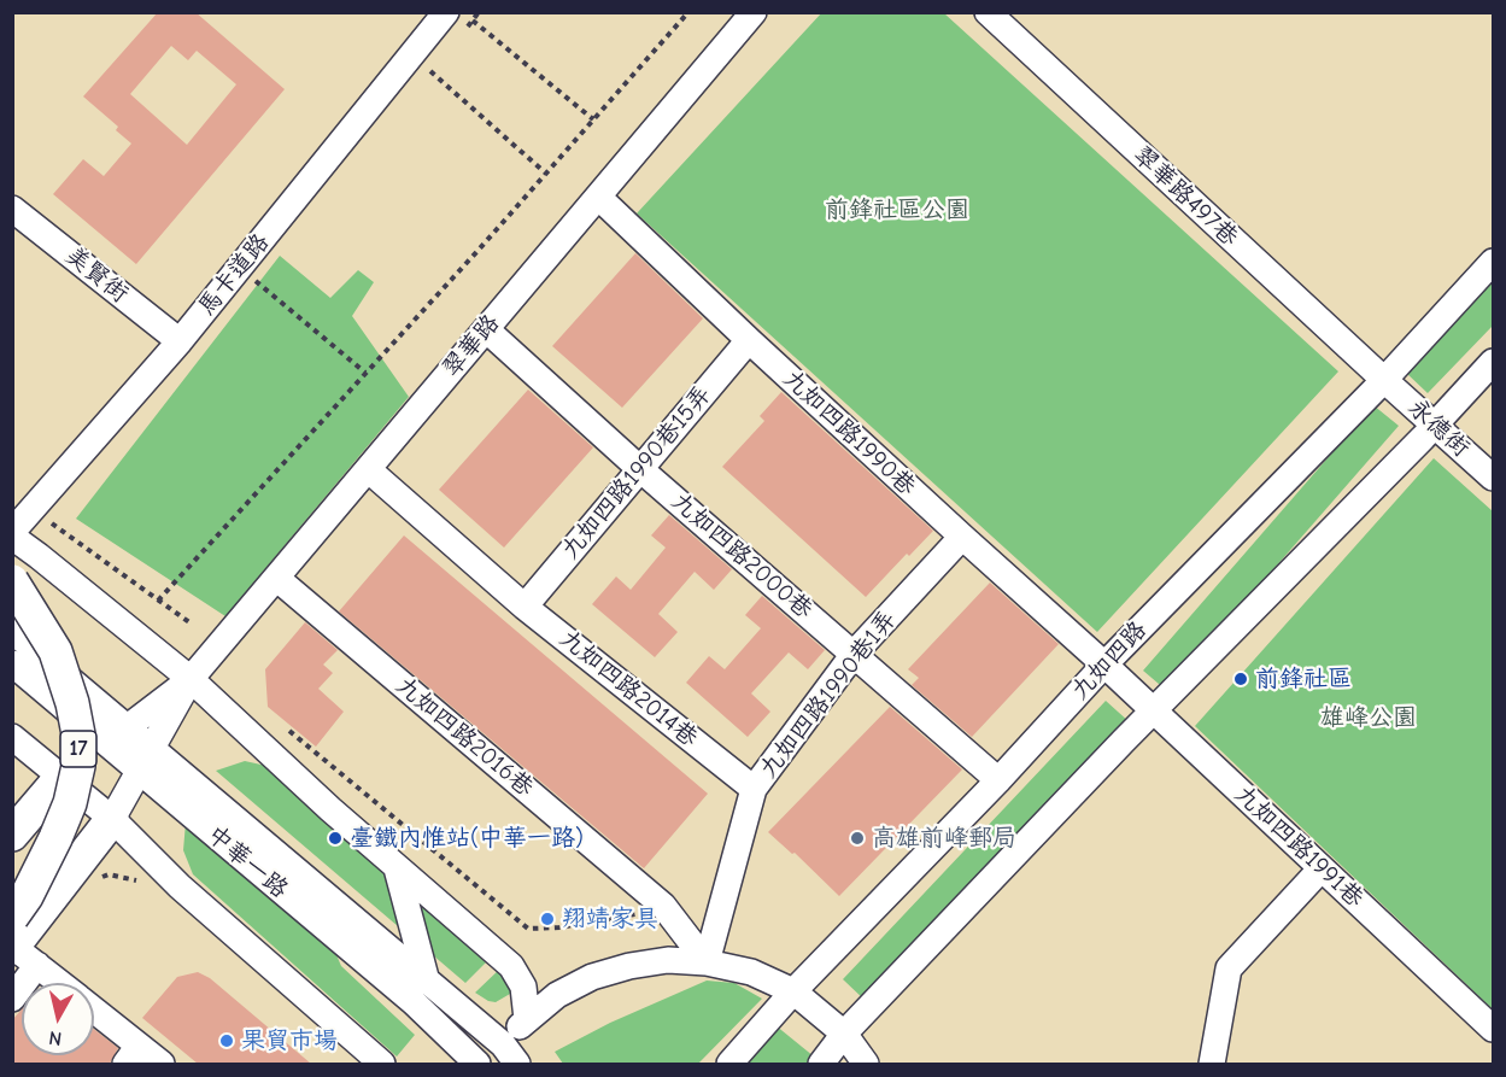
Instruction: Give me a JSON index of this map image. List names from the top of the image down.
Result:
{
  "streets": {
    "main road": ["17"],
    "street": [
      "翠華路497巷",
      "美賢街",
      "馬卡道路",
      "翠華路",
      "永德街",
      "九如四路1990巷",
      "九如四路1990巷15弄",
      "九如四路2000巷",
      "九如四路",
      "九如四路2014巷",
      "九如四路1990巷1弄",
      "九如四路2016巷",
      "九如四路1991巷",
      "中華一路"
    ]
  },
  "crossings": [
    ["翠華路497巷", "永德街"],
    ["翠華路497巷", "九如四路"],
    ["美賢街", "馬卡道路"],
    ["翠華路", "九如四路1990巷"],
    ["翠華路", "九如四路2000巷"],
    ["翠華路", "九如四路2014巷"],
    ["翠華路", "九如四路2016巷"],
    ["翠華路", "中華一路"],
    ["永德街", "九如四路"],
    ["九如四路1990巷", "九如四路1990巷15弄"],
    ["九如四路1990巷", "九如四路"],
    ["九如四路1990巷", "九如四路1990巷1弄"],
    ["九如四路1990巷", "九如四路1991巷"],
    ["九如四路1990巷15弄", "九如四路2000巷"],
    ["九如四路1990巷15弄", "九如四路2014巷"],
    ["九如四路2000巷", "九如四路"],
    ["九如四路2000巷", "九如四路1990巷1弄"],
    ["九如四路", "九如四路1991巷"],
    ["九如四路2014巷", "九如四路1990巷1弄"]
  ],
  "parks": ["前鋒社區公園", "雄峰公園"],
  "places": [
    "前鋒社區",
    "臺鐵內惟站(中華一路)",
    "高雄前峰郵局",
    "翔靖家具",
    "果貿市場"
  ],
  "north": "bottom"
}
